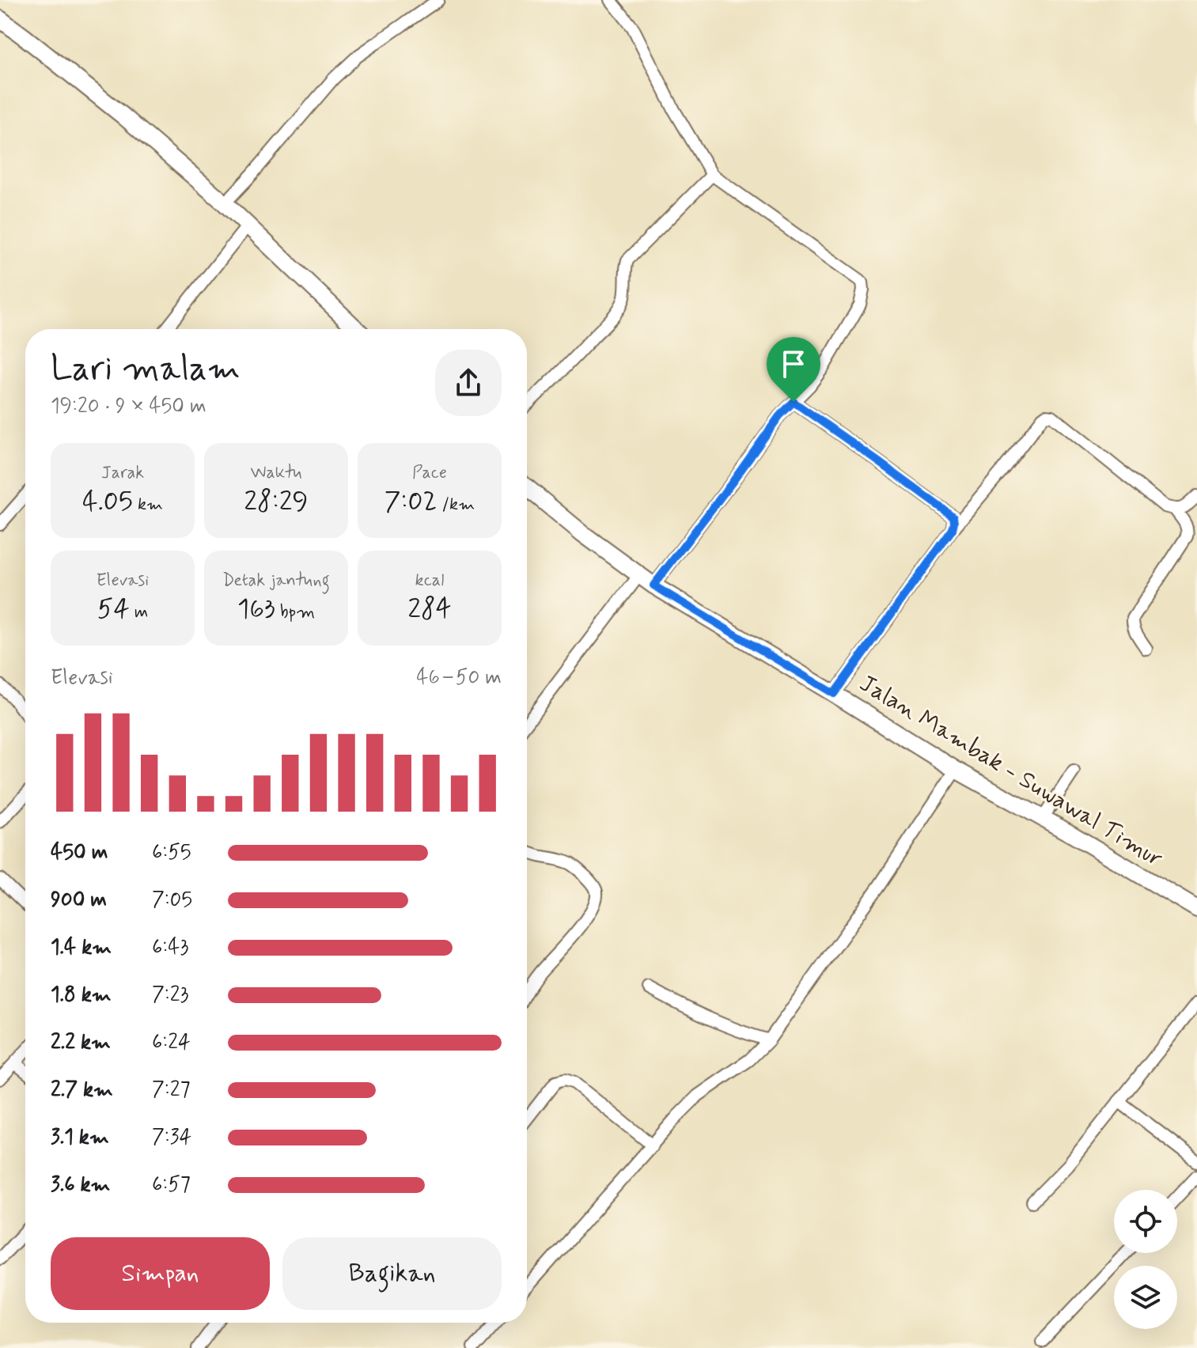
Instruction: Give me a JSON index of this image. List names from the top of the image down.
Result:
{
  "streets": {
    "street": ["Jalan Mambak - Suwawal Timur"]
  },
  "page": {
    "heading": ["Lari malam", "19:20 · 9 × 450 m"],
    "stats": [
      ["Jarak", "4.05 km"],
      ["Waktu", "28:29"],
      ["Pace", "7:02 /km"],
      ["Elevasi", "54 m"],
      ["Detak jantung", "163 bpm"],
      ["kcal", "284"]
    ],
    "chart": ["Elevasi", "46–50 m"],
    "list": [
      {
        "name": "450 m",
        "note": "6:55"
      },
      {
        "name": "900 m",
        "note": "7:05"
      },
      {
        "name": "1.4 km",
        "note": "6:43"
      },
      {
        "name": "1.8 km",
        "note": "7:23"
      },
      {
        "name": "2.2 km",
        "note": "6:24"
      },
      {
        "name": "2.7 km",
        "note": "7:27"
      },
      {
        "name": "3.1 km",
        "note": "7:34"
      },
      {
        "name": "3.6 km",
        "note": "6:57"
      }
    ],
    "buttons": ["Simpan", "Bagikan"]
  }
}
